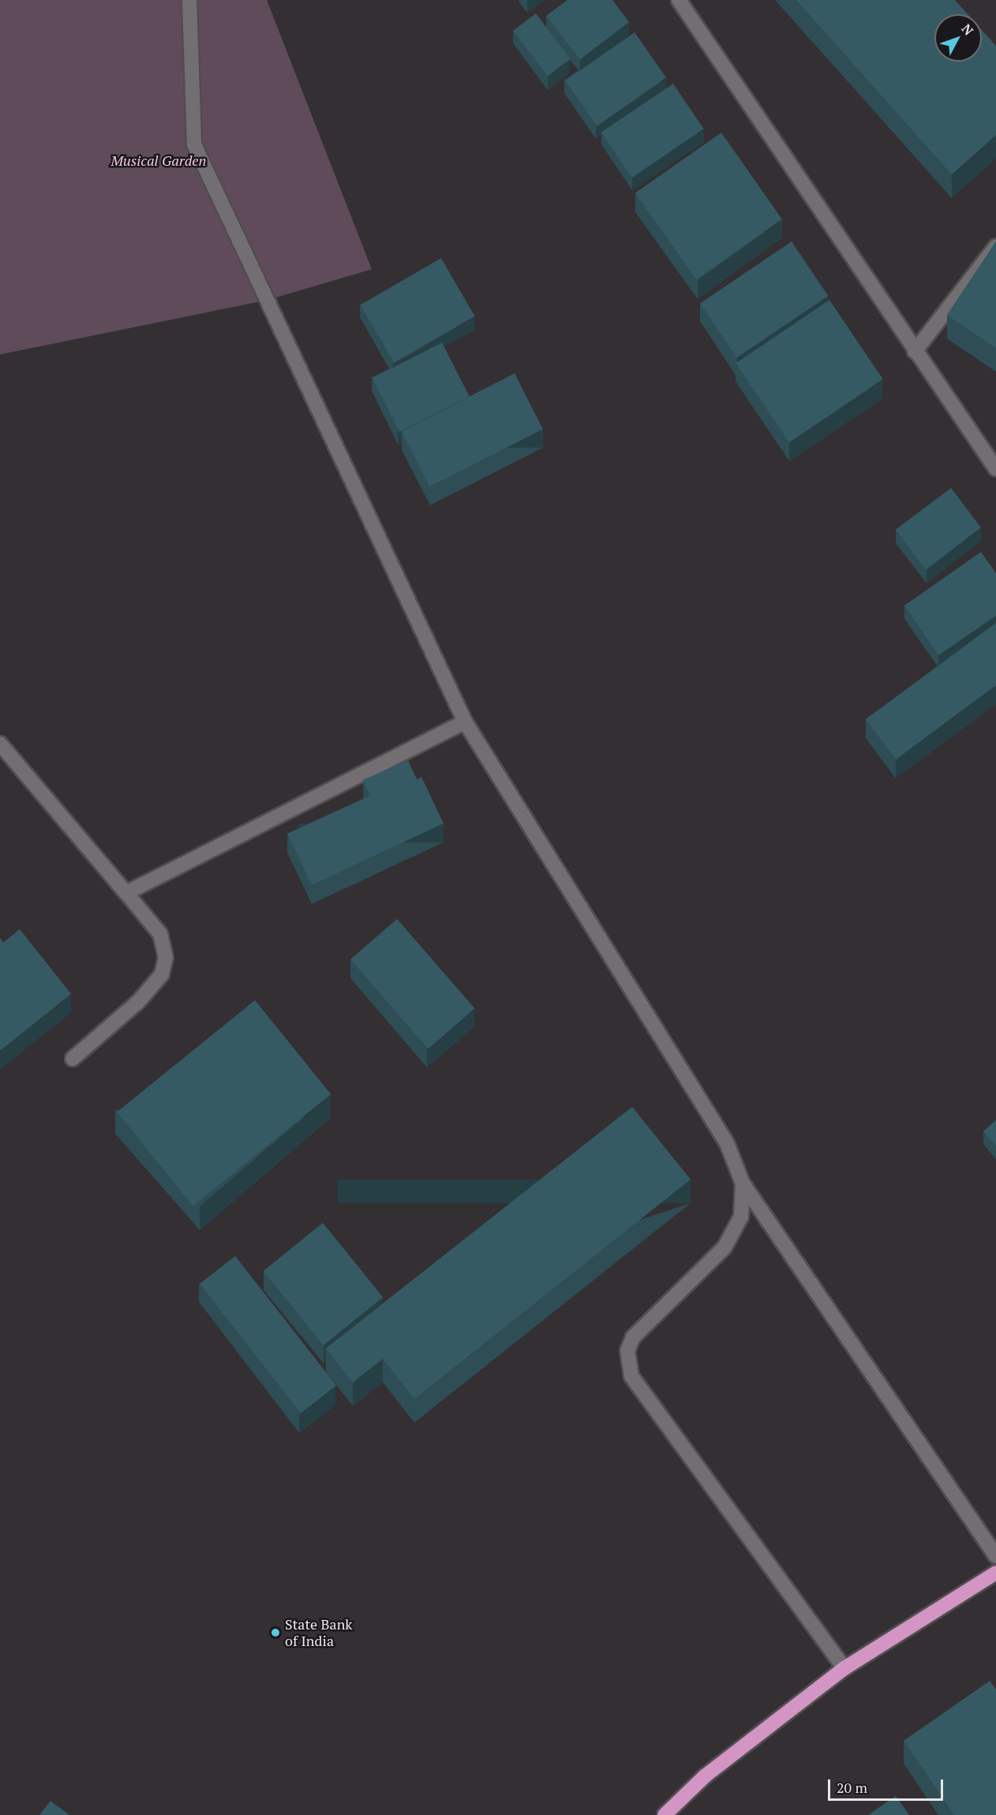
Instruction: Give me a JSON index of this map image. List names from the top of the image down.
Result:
{
  "parks": ["Musical Garden"],
  "places": ["State Bank of India"],
  "scale_bar": "20 m",
  "north": "top right"
}
